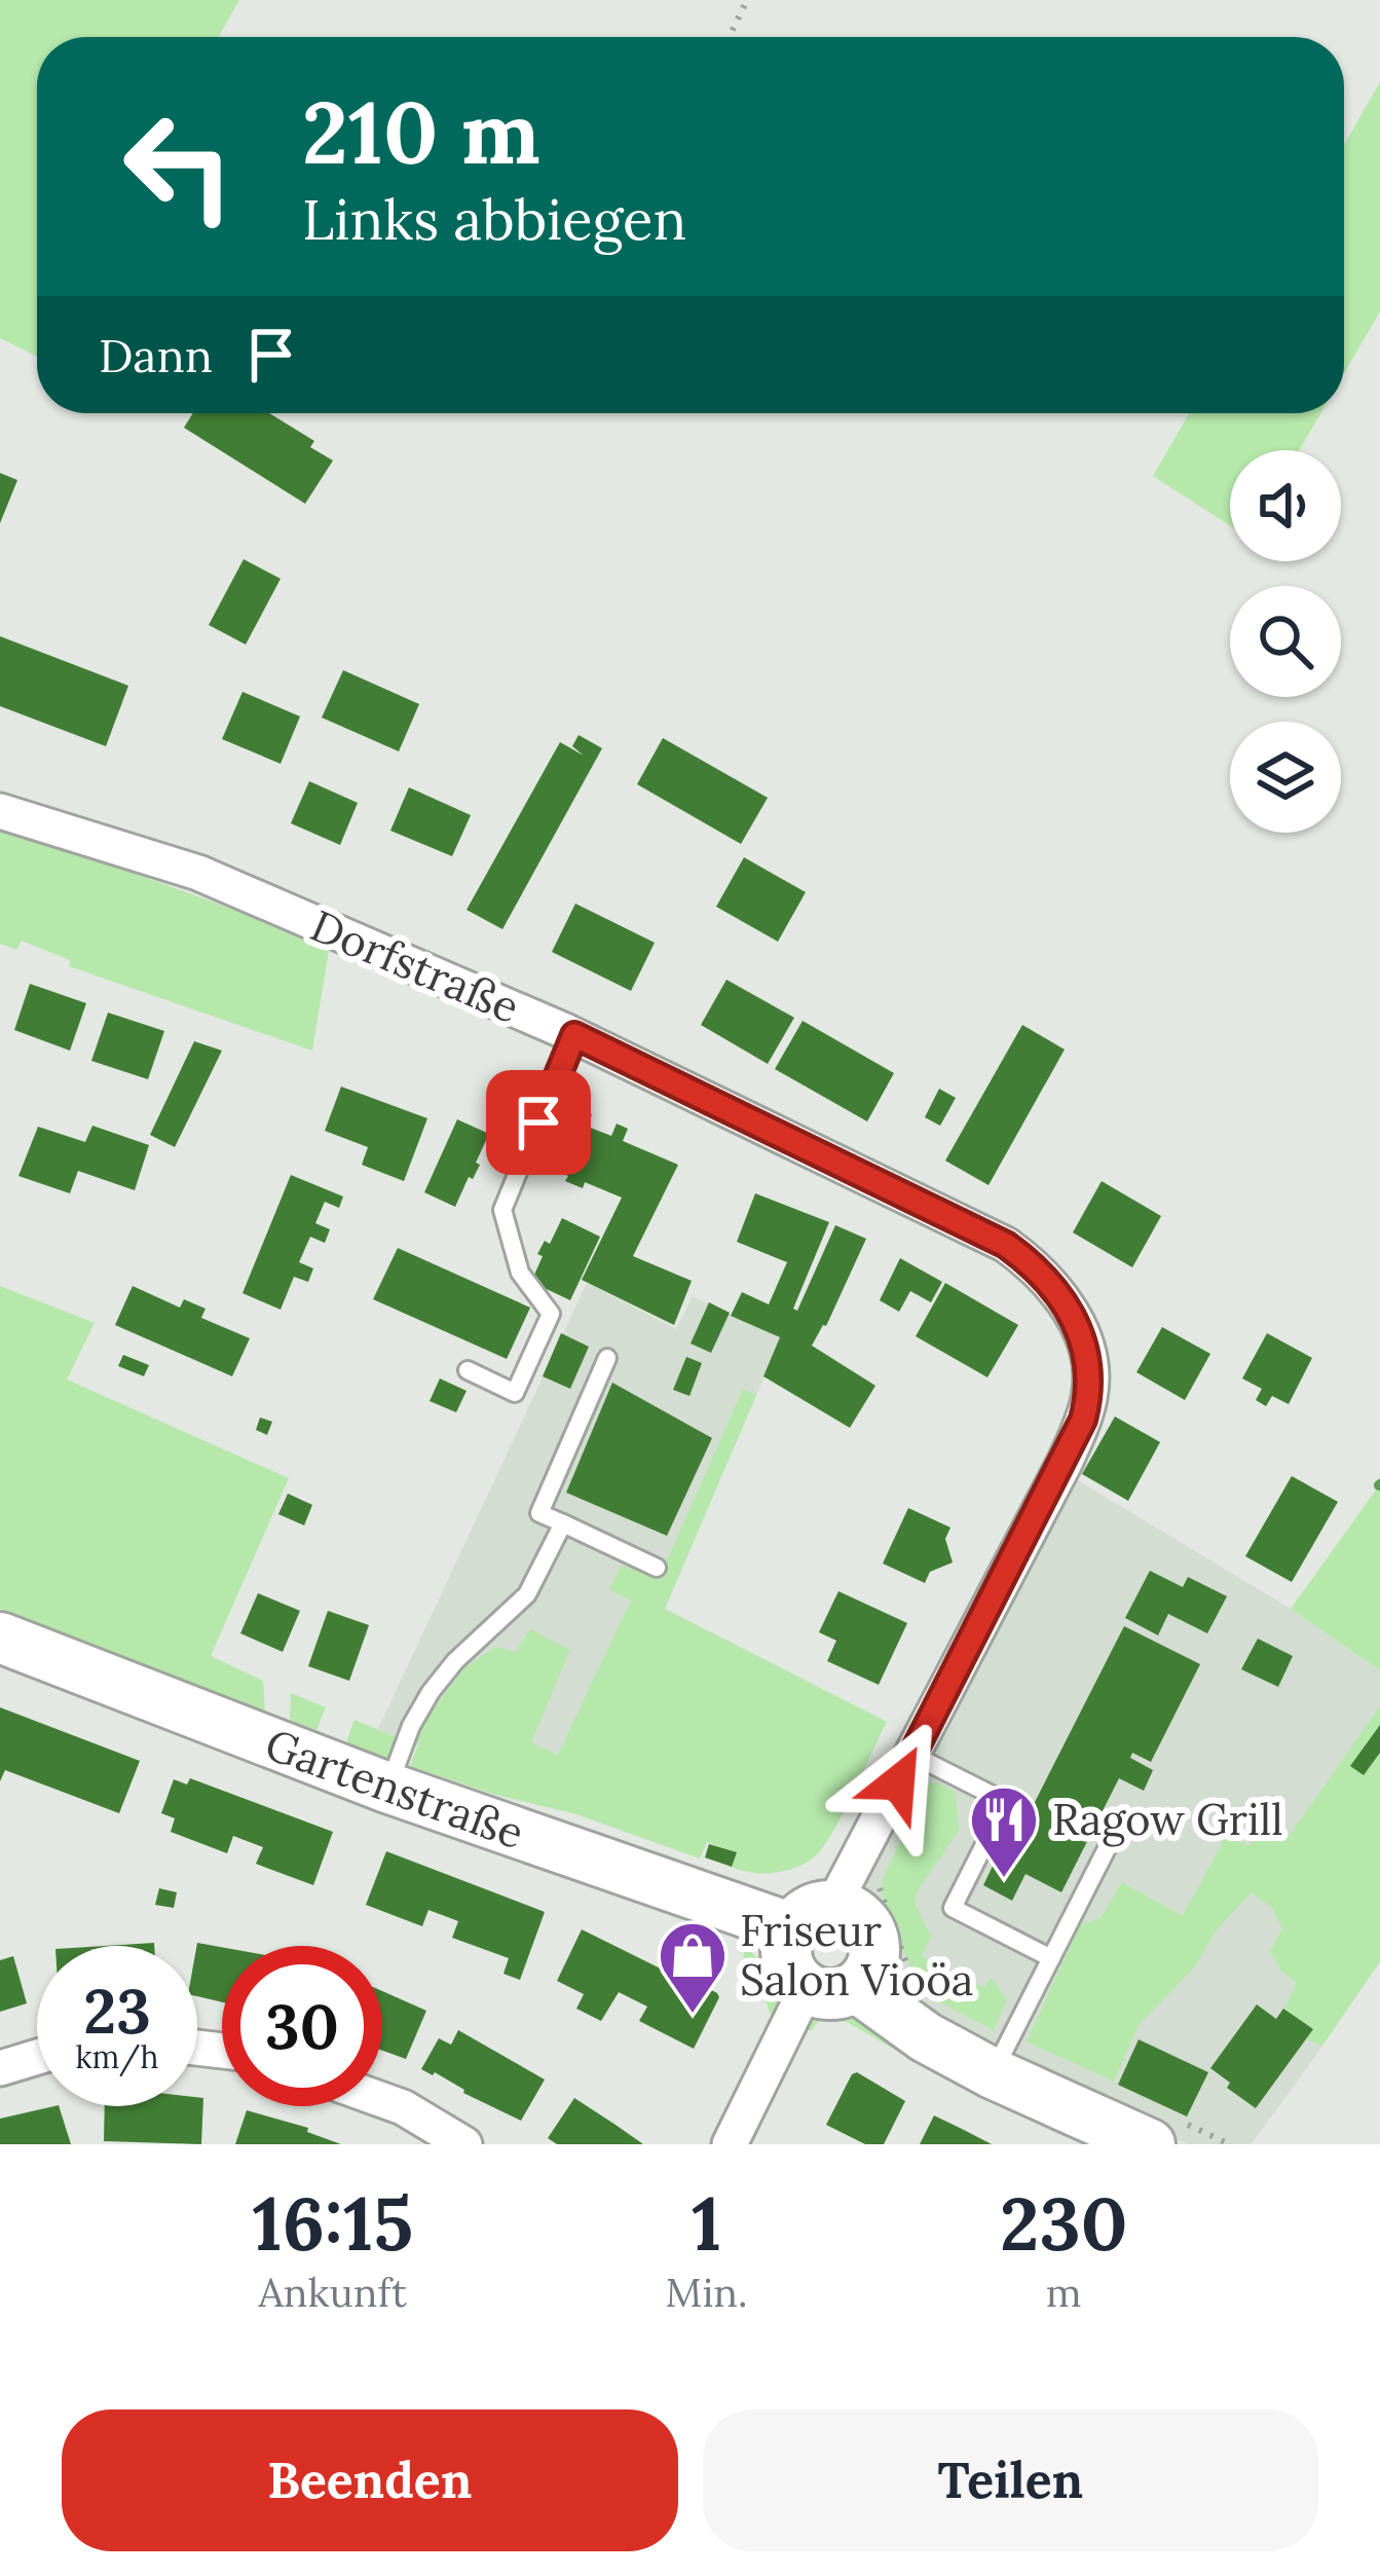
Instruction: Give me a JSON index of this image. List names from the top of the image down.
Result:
{
  "streets": {
    "street": ["Dorfstraße", "Gartenstraße"]
  },
  "crossings": [
    ["Dorfstraße", "Gartenstraße"]
  ],
  "places": {
    "restaurant": ["Ragow Grill"],
    "shop": ["Friseur Salon Vioöa"]
  },
  "page": {
    "turn": ["210 m", "Links abbiegen"],
    "then": "Dann",
    "speed": "23 km/h",
    "limit": "30",
    "eta": [
      "16:15",
      "Ankunft",
      "1",
      "Min.",
      "230",
      "m"
    ],
    "buttons": ["Beenden", "Teilen"]
  }
}
